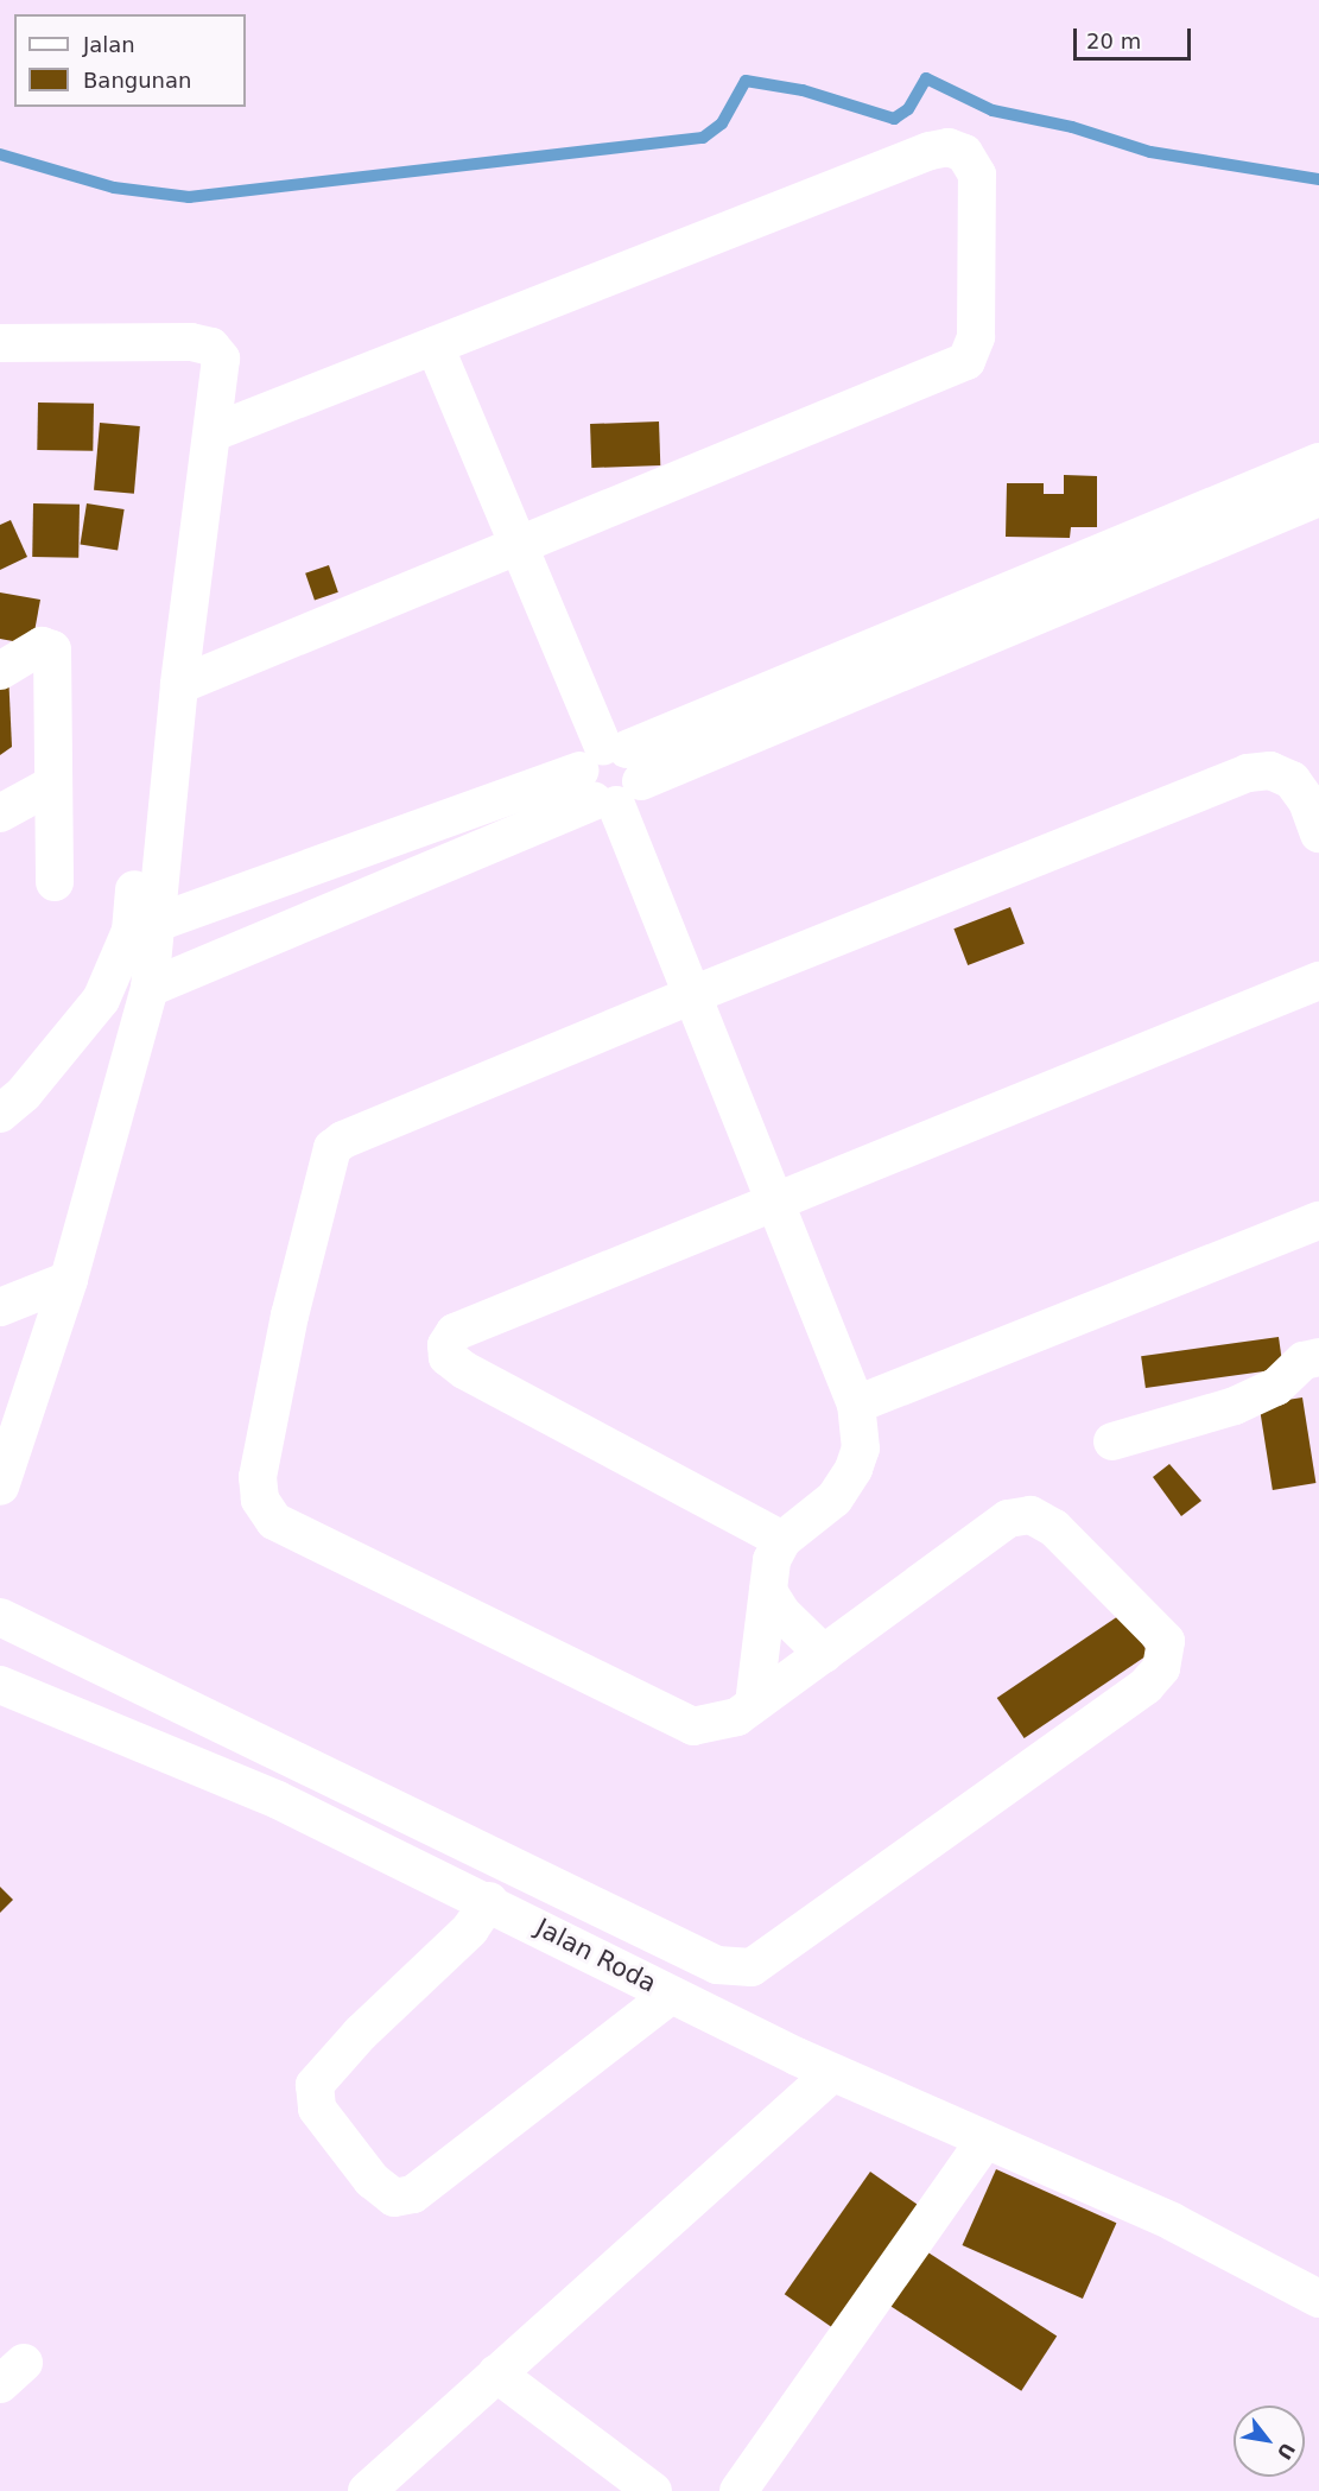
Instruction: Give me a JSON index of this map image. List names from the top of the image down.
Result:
{
  "streets": {
    "street": ["Jalan Roda"]
  },
  "legend": ["Jalan", "Bangunan"],
  "scale_bar": "20 m",
  "north": "bottom right"
}
